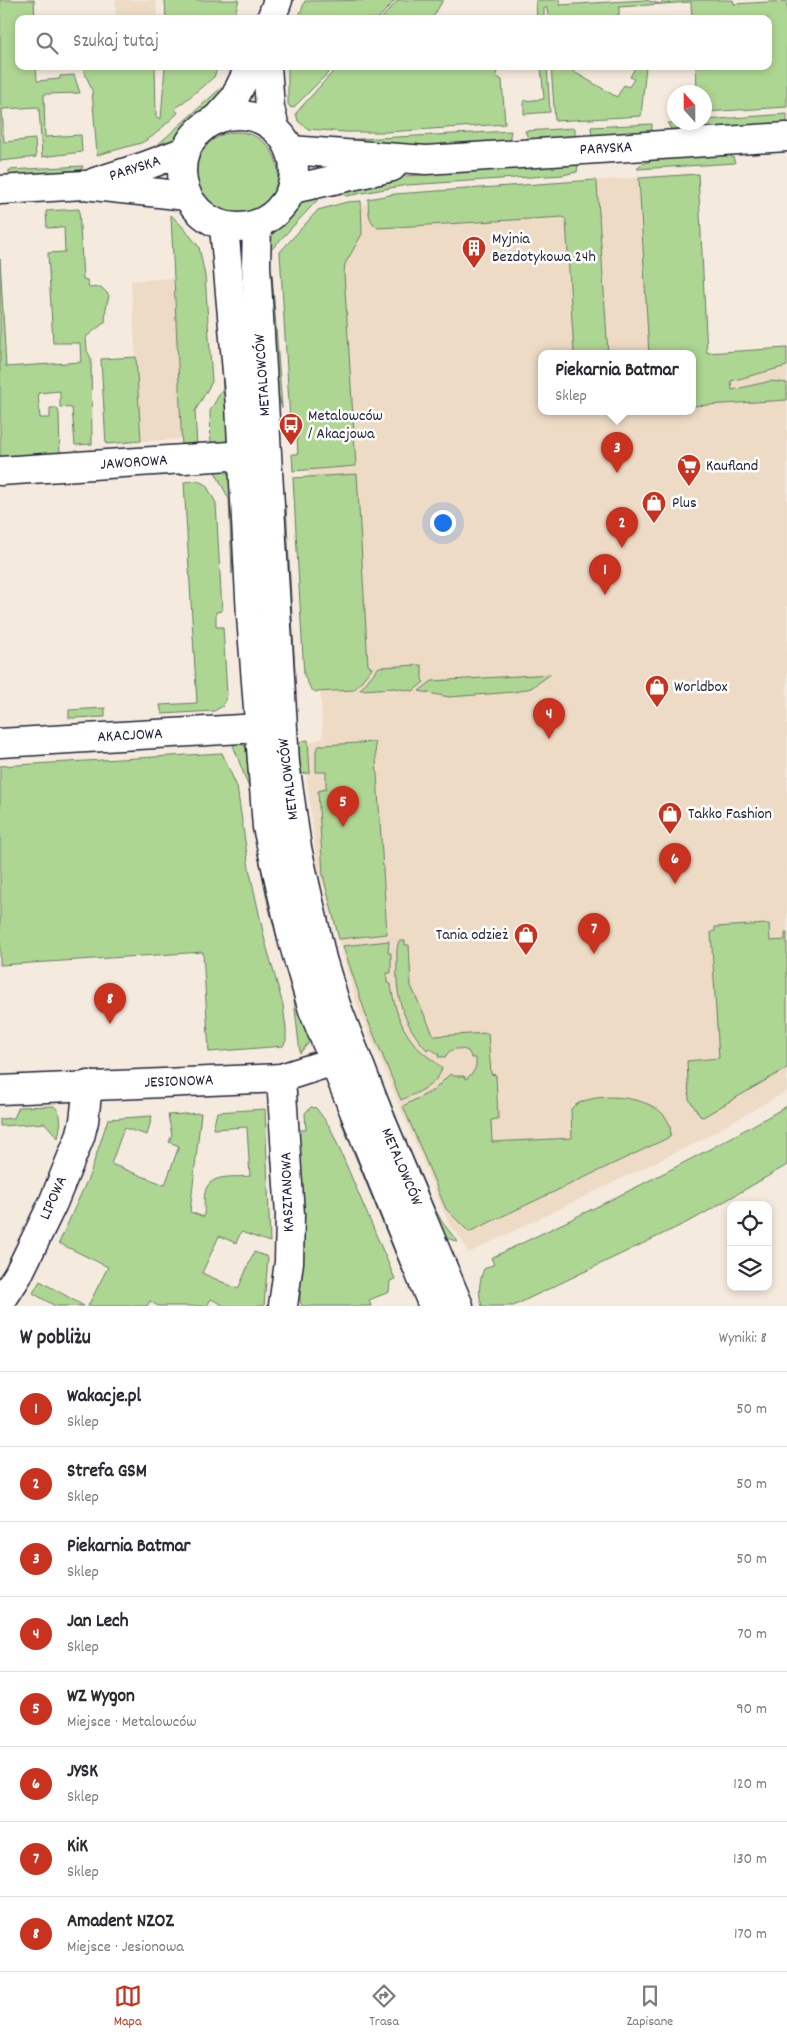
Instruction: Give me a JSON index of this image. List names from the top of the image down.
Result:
{
  "streets": {
    "street": [
      "PARYSKA",
      "METALOWCÓW",
      "JAWOROWA",
      "AKACJOWA",
      "JESIONOWA",
      "KASZTANOWA",
      "LIPOWA"
    ]
  },
  "crossings": [
    ["PARYSKA", "METALOWCÓW"],
    ["METALOWCÓW", "JAWOROWA"],
    ["METALOWCÓW", "AKACJOWA"],
    ["METALOWCÓW", "JESIONOWA"],
    ["JESIONOWA", "KASZTANOWA"],
    ["JESIONOWA", "LIPOWA"]
  ],
  "places": {
    "building": ["Myjnia Bezdotykowa 24h"],
    "bus stop": ["Metalowców / Akacjowa"],
    "supermarket": ["Kaufland"],
    "shop": [
      "Plus",
      "Worldbox",
      "Takko Fashion",
      "Tania odzież"
    ]
  },
  "north": "top",
  "page": {
    "search": "Szukaj tutaj",
    "popup": ["Piekarnia Batmar", "Sklep"],
    "pins": [
      "3",
      "2",
      "1",
      "4",
      "5",
      "6",
      "7",
      "8"
    ],
    "heading": ["W pobliżu", "Wyniki: 8"],
    "list": [
      {
        "mark": "1",
        "name": "Wakacje.pl",
        "note": "Sklep",
        "value": "50 m"
      },
      {
        "mark": "2",
        "name": "Strefa GSM",
        "note": "Sklep",
        "value": "50 m"
      },
      {
        "mark": "3",
        "name": "Piekarnia Batmar",
        "note": "Sklep",
        "value": "50 m"
      },
      {
        "mark": "4",
        "name": "Jan Lech",
        "note": "Sklep",
        "value": "70 m"
      },
      {
        "mark": "5",
        "name": "WZ Wygon",
        "note": "Miejsce · Metalowców",
        "value": "90 m"
      },
      {
        "mark": "6",
        "name": "JYSK",
        "note": "Sklep",
        "value": "120 m"
      },
      {
        "mark": "7",
        "name": "KiK",
        "note": "Sklep",
        "value": "130 m"
      },
      {
        "mark": "8",
        "name": "Amadent NZOZ",
        "note": "Miejsce · Jesionowa",
        "value": "170 m"
      }
    ],
    "nav": ["Mapa", "Trasa", "Zapisane"]
  }
}
